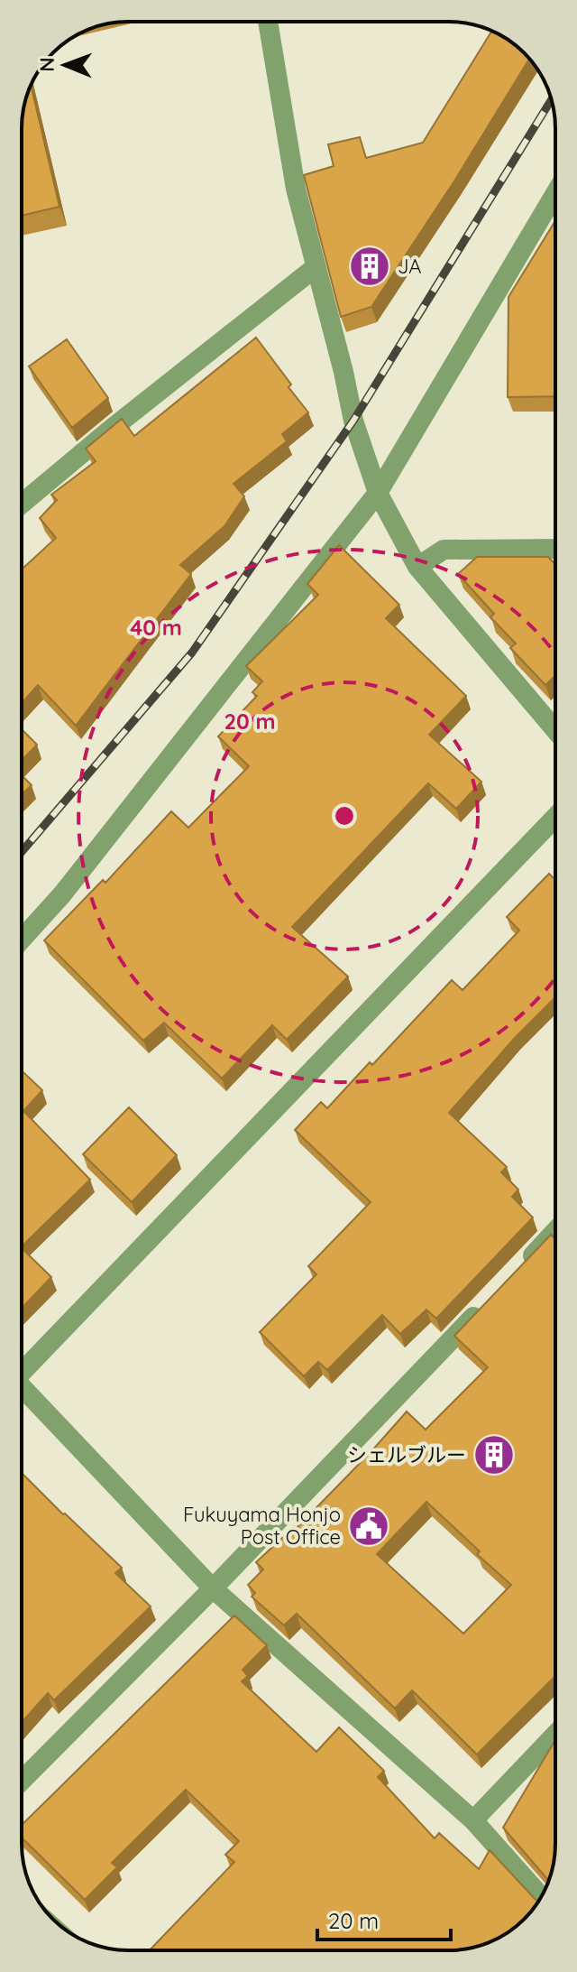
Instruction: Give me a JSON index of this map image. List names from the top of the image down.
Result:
{
  "places": {
    "building": ["JA", "シェルブルー"],
    "public building": ["Fukuyama Honjo Post Office"]
  },
  "scale_bar": "20 m",
  "north": "left",
  "rings": ["40 m", "20 m"]
}
